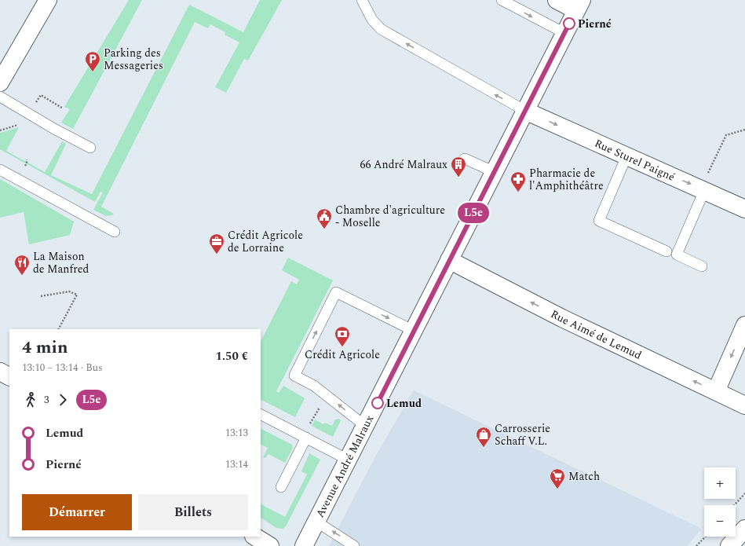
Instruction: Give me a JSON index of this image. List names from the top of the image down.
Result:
{
  "streets": {
    "street": ["Rue Sturel Paigné", "Rue Aimé de Lemud", "Avenue André Malraux"]
  },
  "crossings": [
    ["Rue Sturel Paigné", "Avenue André Malraux"],
    ["Rue Aimé de Lemud", "Avenue André Malraux"]
  ],
  "one_way": ["Rue Sturel Paigné", "Rue Aimé de Lemud"],
  "places": {
    "other": ["Pierné", "Lemud"],
    "parking": ["Parking des Messageries"],
    "building": ["66 André Malraux"],
    "pharmacy": ["Pharmacie de l'Amphithéâtre"],
    "public building": ["Chambre d'agriculture - Moselle"],
    "office": ["Crédit Agricole de Lorraine"],
    "restaurant": ["La Maison de Manfred"],
    "bank": ["Crédit Agricole"],
    "shop": ["Carrosserie Schaff V.L."],
    "supermarket": ["Match"]
  },
  "lines": ["bus line L5e"],
  "page": {
    "on_map": "L5e",
    "heading": ["4 min", "13:10 – 13:14 · Bus", "1.50 €"],
    "legs": ["3", "L5e"],
    "list": [
      {
        "name": "Lemud",
        "value": "13:13"
      },
      {
        "name": "Pierné",
        "value": "13:14"
      }
    ],
    "map_buttons": ["+", "−"],
    "buttons": ["Démarrer", "Billets"]
  }
}
